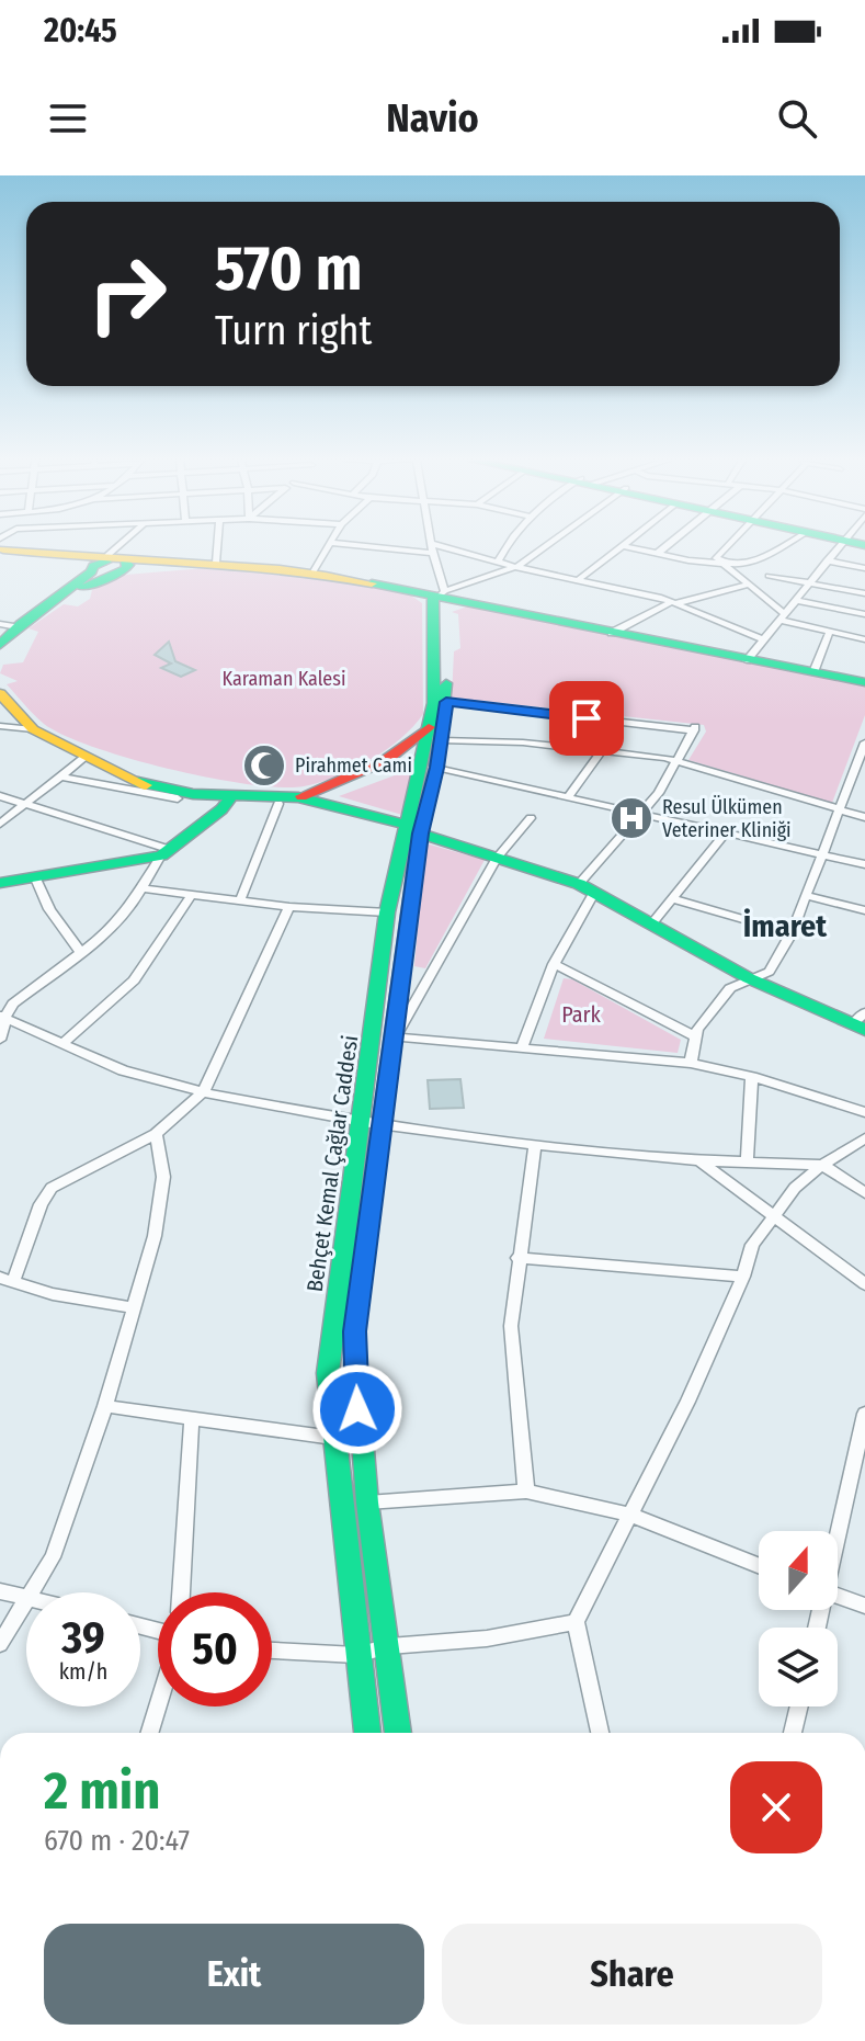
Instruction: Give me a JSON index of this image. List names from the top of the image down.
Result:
{
  "streets": {
    "main road": ["Behçet Kemal Çağlar Caddesi"]
  },
  "districts": ["İmaret"],
  "parks": ["Karaman Kalesi", "Park"],
  "places": {
    "mosque": ["Pirahmet Cami"],
    "hospital": ["Resul Ülkümen Veteriner Kliniği"]
  },
  "north": "top",
  "page": {
    "status": "20:45",
    "header": "Navio",
    "turn": ["570 m", "Turn right"],
    "speed": "39 km/h",
    "limit": "50",
    "heading": ["2 min", "670 m · 20:47"],
    "buttons": ["Exit", "Share"]
  }
}
